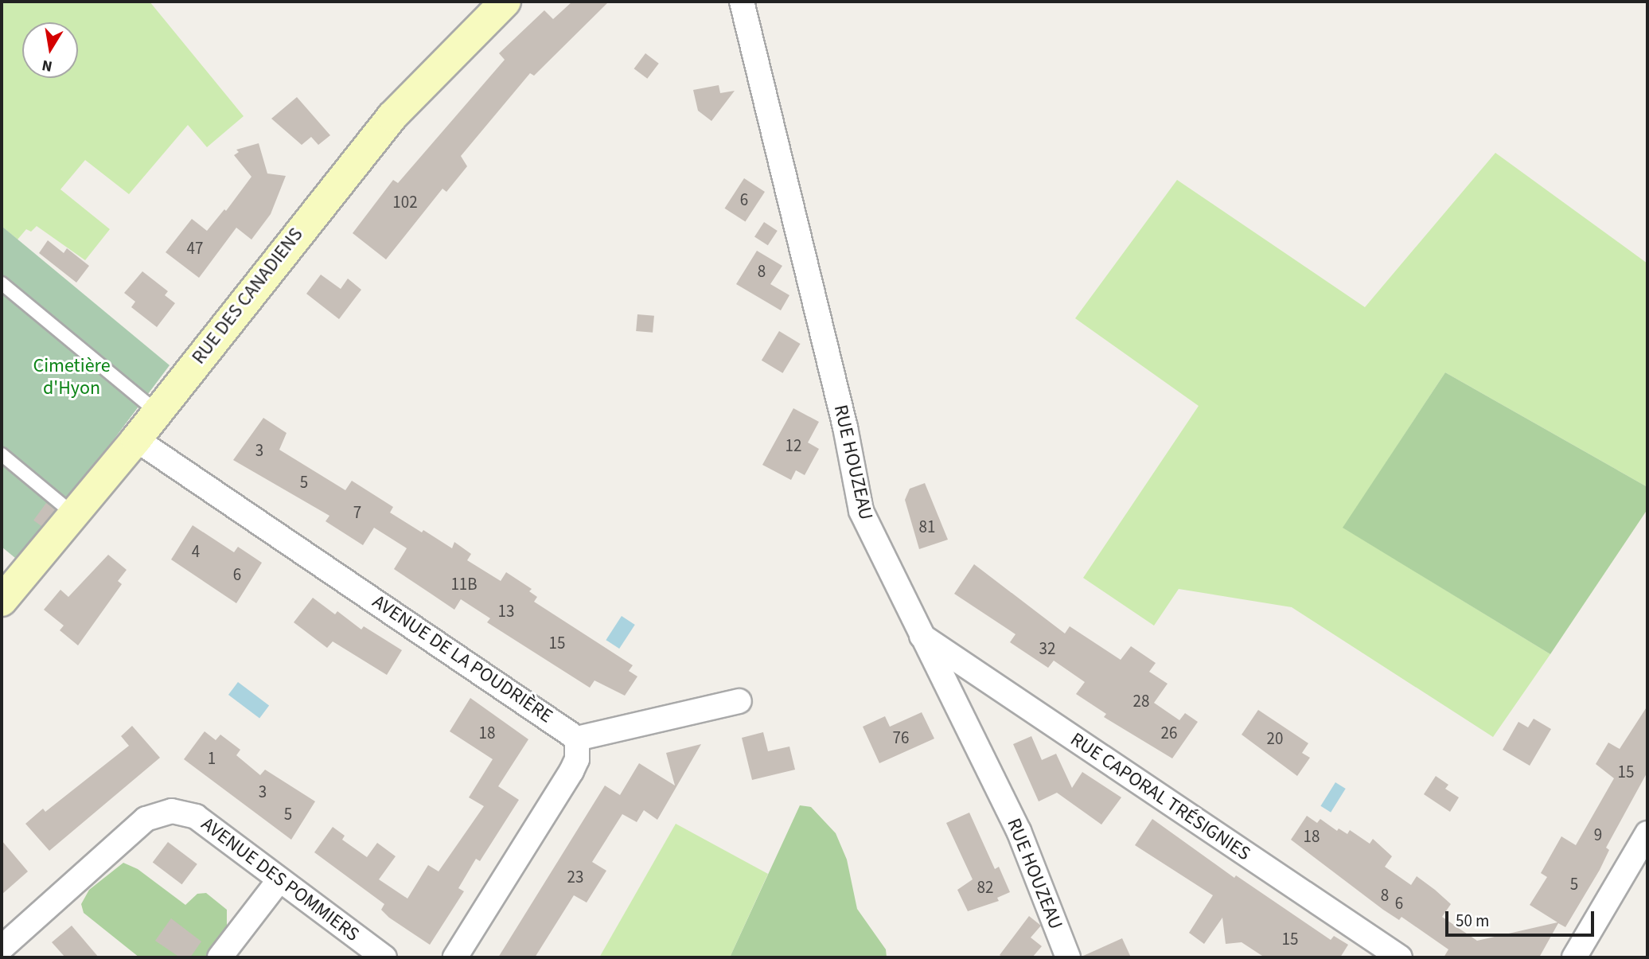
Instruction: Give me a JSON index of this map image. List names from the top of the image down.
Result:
{
  "streets": {
    "street": [
      "RUE DES CANADIENS",
      "RUE HOUZEAU",
      "AVENUE DE LA POUDRIÈRE",
      "RUE CAPORAL TRÉSIGNIES",
      "AVENUE DES POMMIERS"
    ]
  },
  "crossings": [
    ["RUE DES CANADIENS", "AVENUE DE LA POUDRIÈRE"],
    ["RUE HOUZEAU", "RUE CAPORAL TRÉSIGNIES"]
  ],
  "parks": ["Cimetière d'Hyon"],
  "house_numbers": [
    "6",
    "102",
    "47",
    "8",
    "12",
    "3",
    "5",
    "7",
    "81",
    "4",
    "6",
    "11B",
    "13",
    "15",
    "32",
    "28",
    "18",
    "26",
    "76",
    "20",
    "1",
    "15",
    "3",
    "5",
    "9",
    "18",
    "23",
    "5",
    "82",
    "8",
    "6",
    "15"
  ],
  "scale_bar": "50 m",
  "north": "bottom"
}
